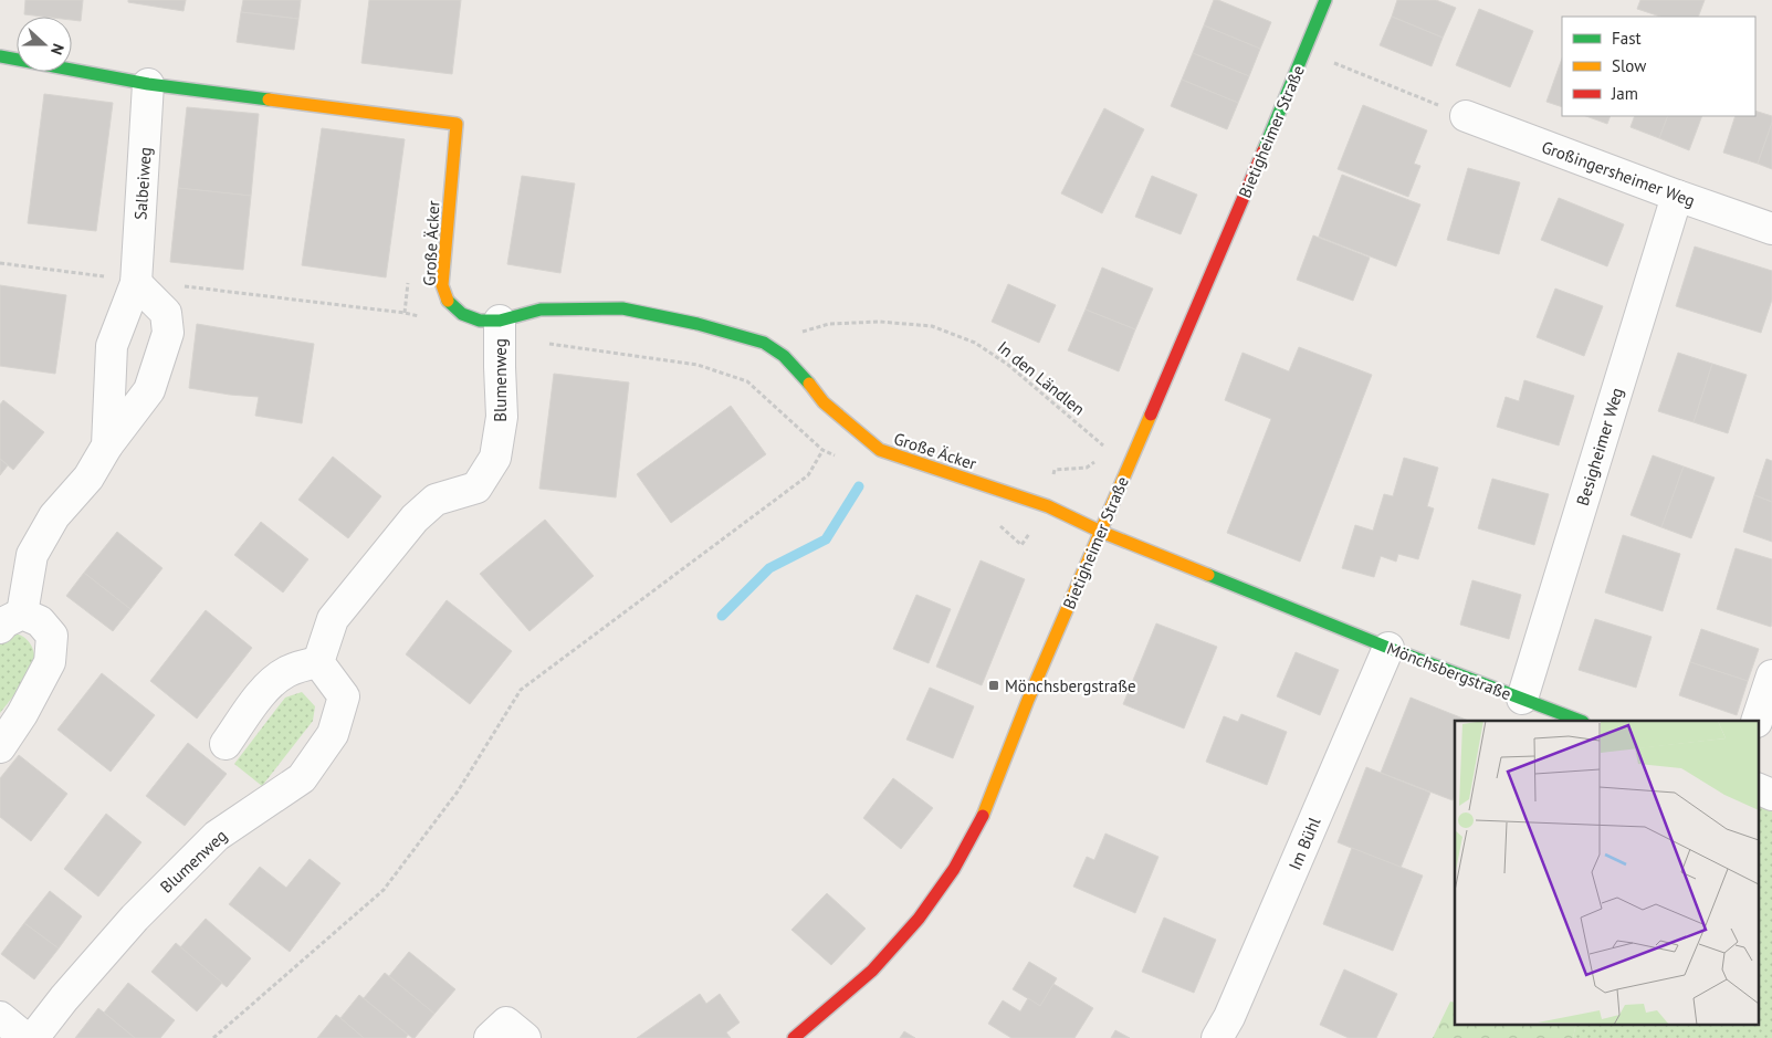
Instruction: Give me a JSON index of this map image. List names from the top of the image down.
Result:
{
  "streets": {
    "street": [
      "Bietigheimer Straße",
      "Großingersheimer Weg",
      "Salbeiweg",
      "Große Äcker",
      "Blumenweg",
      "Besigheimer Weg",
      "Mönchsbergstraße",
      "Im Bühl"
    ],
    "path": ["In den Ländlen"]
  },
  "crossings": [
    ["Bietigheimer Straße", "Große Äcker"],
    ["Bietigheimer Straße", "In den Ländlen"],
    ["Bietigheimer Straße", "Mönchsbergstraße"],
    ["Großingersheimer Weg", "Besigheimer Weg"],
    ["Salbeiweg", "Große Äcker"],
    ["Große Äcker", "In den Ländlen"],
    ["Große Äcker", "Blumenweg"],
    ["Große Äcker", "Mönchsbergstraße"],
    ["Besigheimer Weg", "Mönchsbergstraße"],
    ["Mönchsbergstraße", "Im Bühl"]
  ],
  "places": {
    "transit": ["Mönchsbergstraße"]
  },
  "legend": ["Fast", "Slow", "Jam"],
  "north": "right"
}
